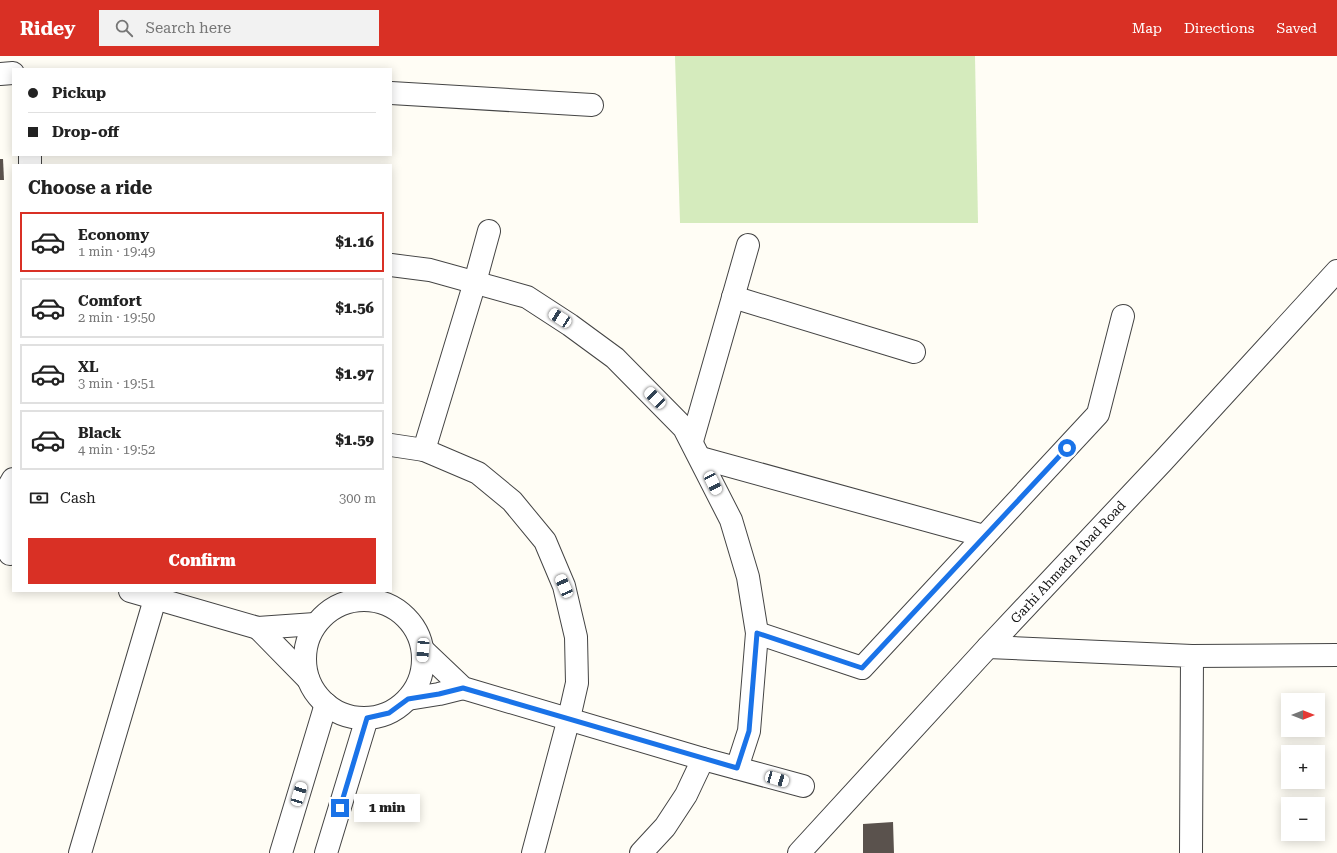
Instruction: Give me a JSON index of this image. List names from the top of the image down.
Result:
{
  "streets": {
    "street": ["Garhi Ahmada Abad Road"]
  },
  "north": "right",
  "page": {
    "header": "Ridey",
    "search": "Search here",
    "nav": ["Map", "Directions", "Saved"],
    "banner": ["Pickup", "Drop-off"],
    "heading": "Choose a ride",
    "list": [
      {
        "name": "Economy",
        "note": "1 min · 19:49",
        "value": "$1.16"
      },
      {
        "name": "Comfort",
        "note": "2 min · 19:50",
        "value": "$1.56"
      },
      {
        "name": "XL",
        "note": "3 min · 19:51",
        "value": "$1.97"
      },
      {
        "name": "Black",
        "note": "4 min · 19:52",
        "value": "$1.59"
      }
    ],
    "pay": ["Cash", "300 m"],
    "buttons": "Confirm",
    "map_buttons": ["+", "−"],
    "bubble": "1 min"
  }
}
